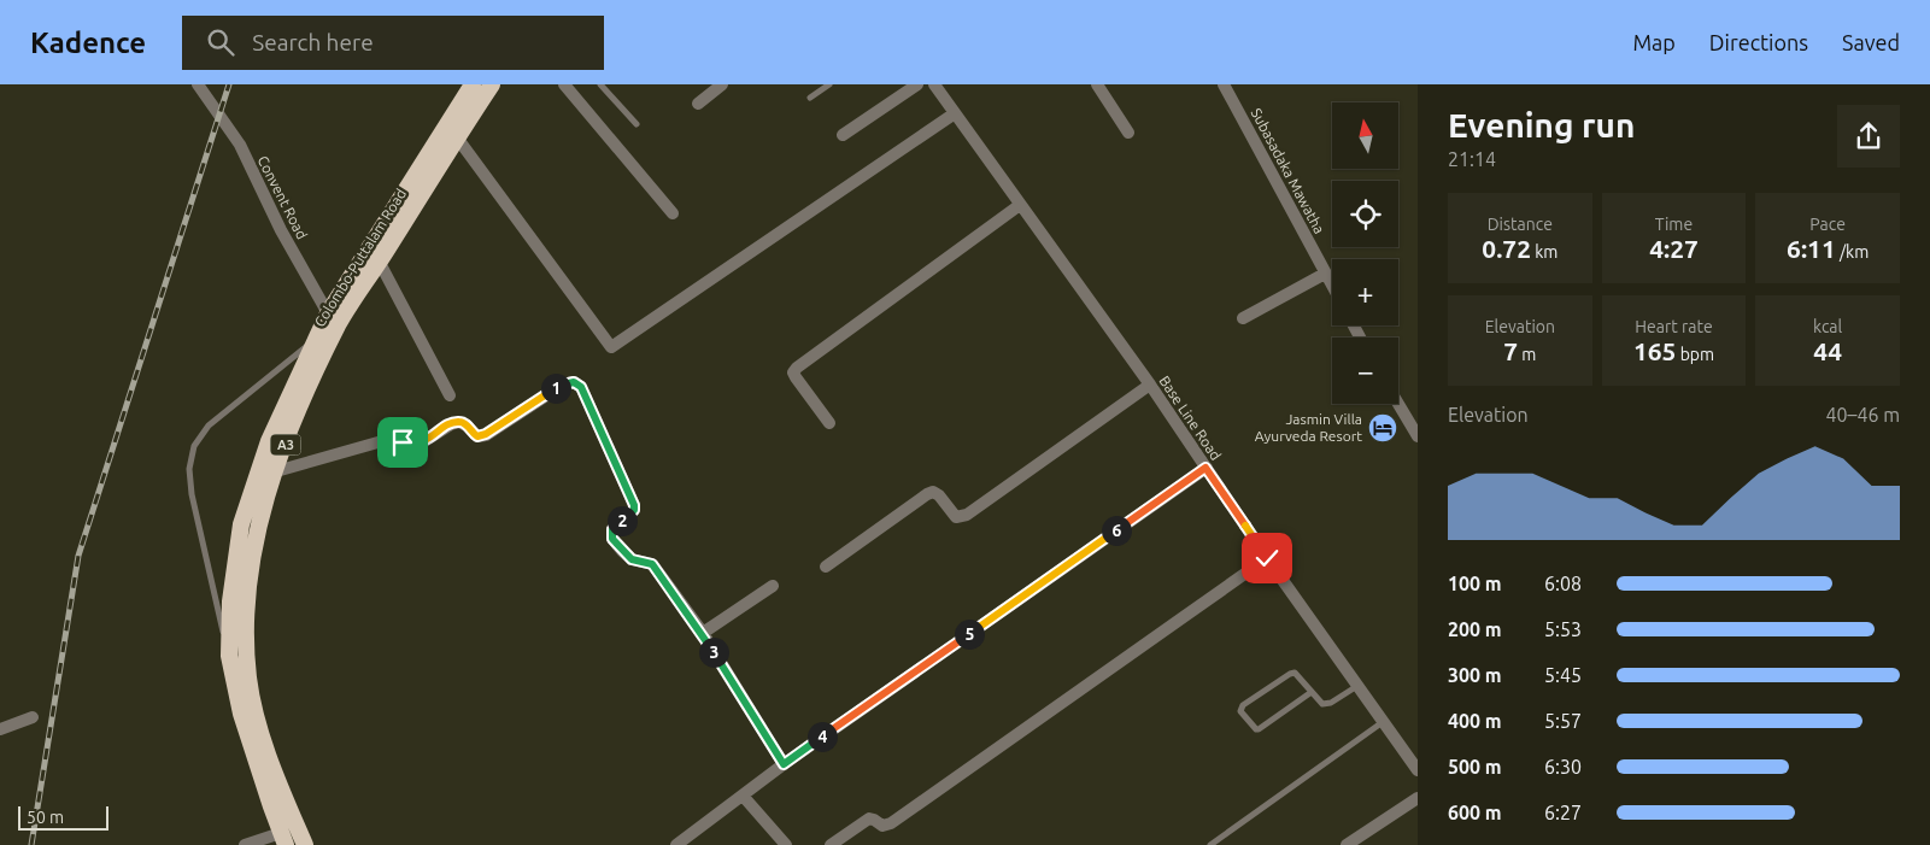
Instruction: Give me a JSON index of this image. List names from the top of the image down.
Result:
{
  "streets": {
    "highway": ["Colombo-Puttalam Road", "A3"],
    "street": ["Subasadaka Mawatha", "Convent Road", "Base Line Road"]
  },
  "crossings": [
    ["Convent Road", "Colombo-Puttalam Road"]
  ],
  "places": {
    "hotel": ["Jasmin Villa Ayurveda Resort"]
  },
  "scale_bar": "50 m",
  "north": "top",
  "page": {
    "header": "Kadence",
    "search": "Search here",
    "nav": ["Map", "Directions", "Saved"],
    "heading": ["Evening run", "21:14"],
    "map_buttons": ["+", "−"],
    "stats": [
      ["Distance", "0.72 km"],
      ["Time", "4:27"],
      ["Pace", "6:11 /km"],
      ["Elevation", "7 m"],
      ["Heart rate", "165 bpm"],
      ["kcal", "44"]
    ],
    "pins": [
      "1",
      "2",
      "6",
      "5",
      "3",
      "4"
    ],
    "chart": ["Elevation", "40–46 m"],
    "list": [
      {
        "name": "100 m",
        "note": "6:08"
      },
      {
        "name": "200 m",
        "note": "5:53"
      },
      {
        "name": "300 m",
        "note": "5:45"
      },
      {
        "name": "400 m",
        "note": "5:57"
      },
      {
        "name": "500 m",
        "note": "6:30"
      },
      {
        "name": "600 m",
        "note": "6:27"
      }
    ],
    "scale": "50 m"
  }
}
